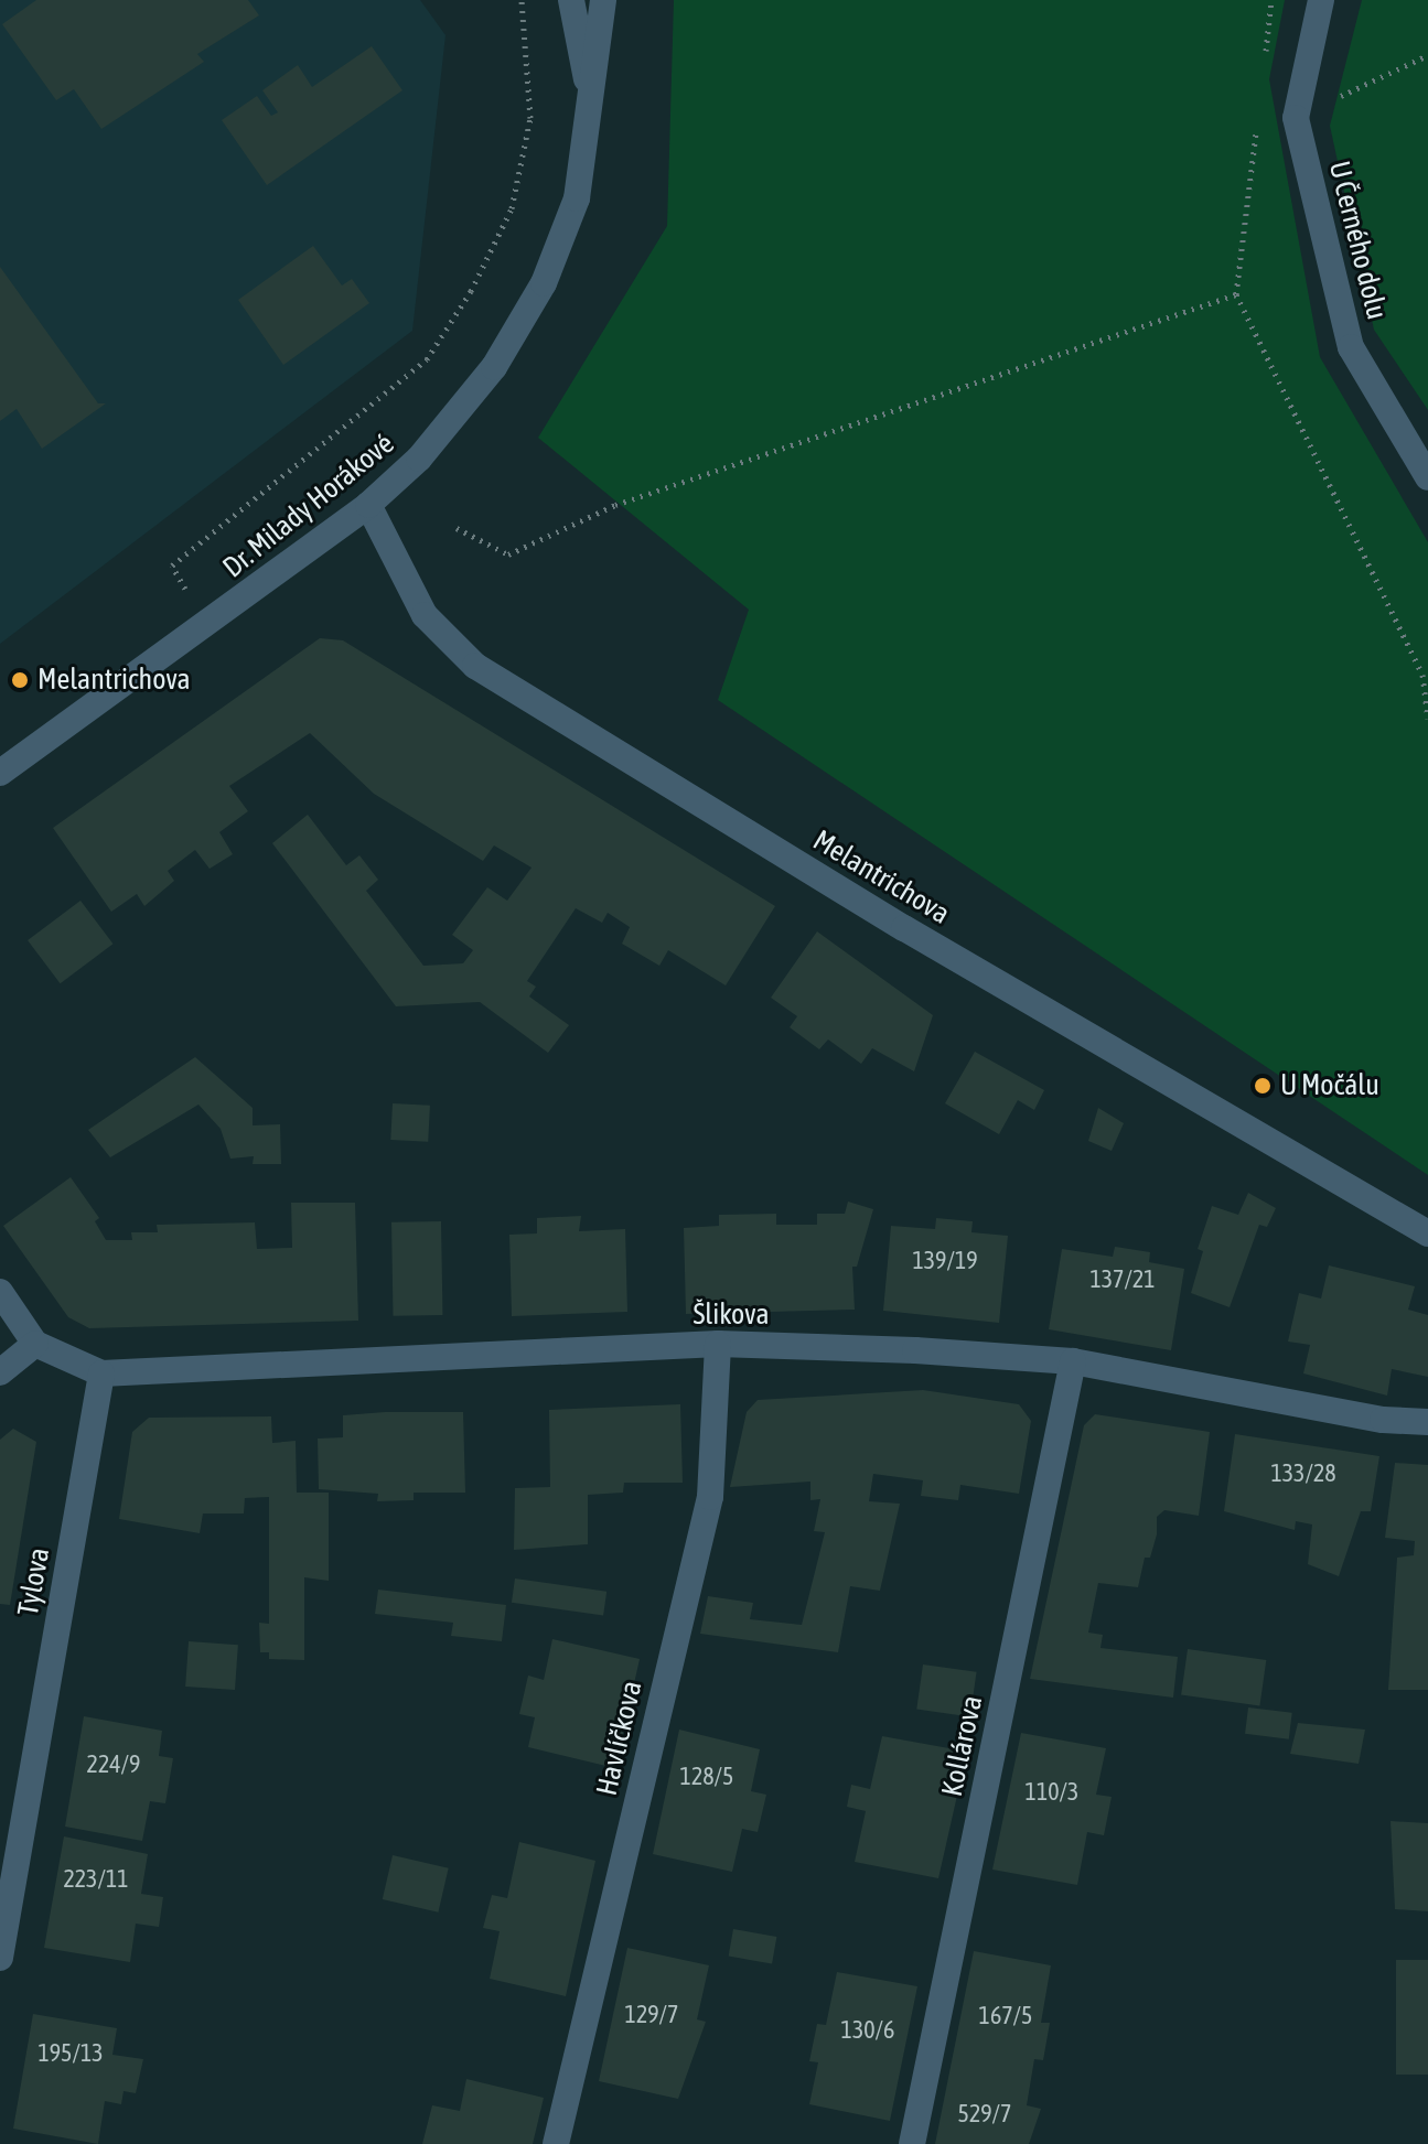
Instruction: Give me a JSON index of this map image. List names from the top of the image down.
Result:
{
  "streets": {
    "street": [
      "U Černého dolu",
      "Dr. Milady Horákové",
      "Melantrichova",
      "Šlikova",
      "Tylova",
      "Havlíčkova",
      "Kollárova"
    ]
  },
  "crossings": [
    ["Dr. Milady Horákové", "Melantrichova"],
    ["Šlikova", "Tylova"],
    ["Šlikova", "Havlíčkova"],
    ["Šlikova", "Kollárova"]
  ],
  "places": ["Melantrichova", "U Močálu"],
  "house_numbers": [
    "139/19",
    "137/21",
    "133/28",
    "224/9",
    "128/5",
    "110/3",
    "223/11",
    "129/7",
    "167/5",
    "130/6",
    "195/13",
    "529/7"
  ]
}
